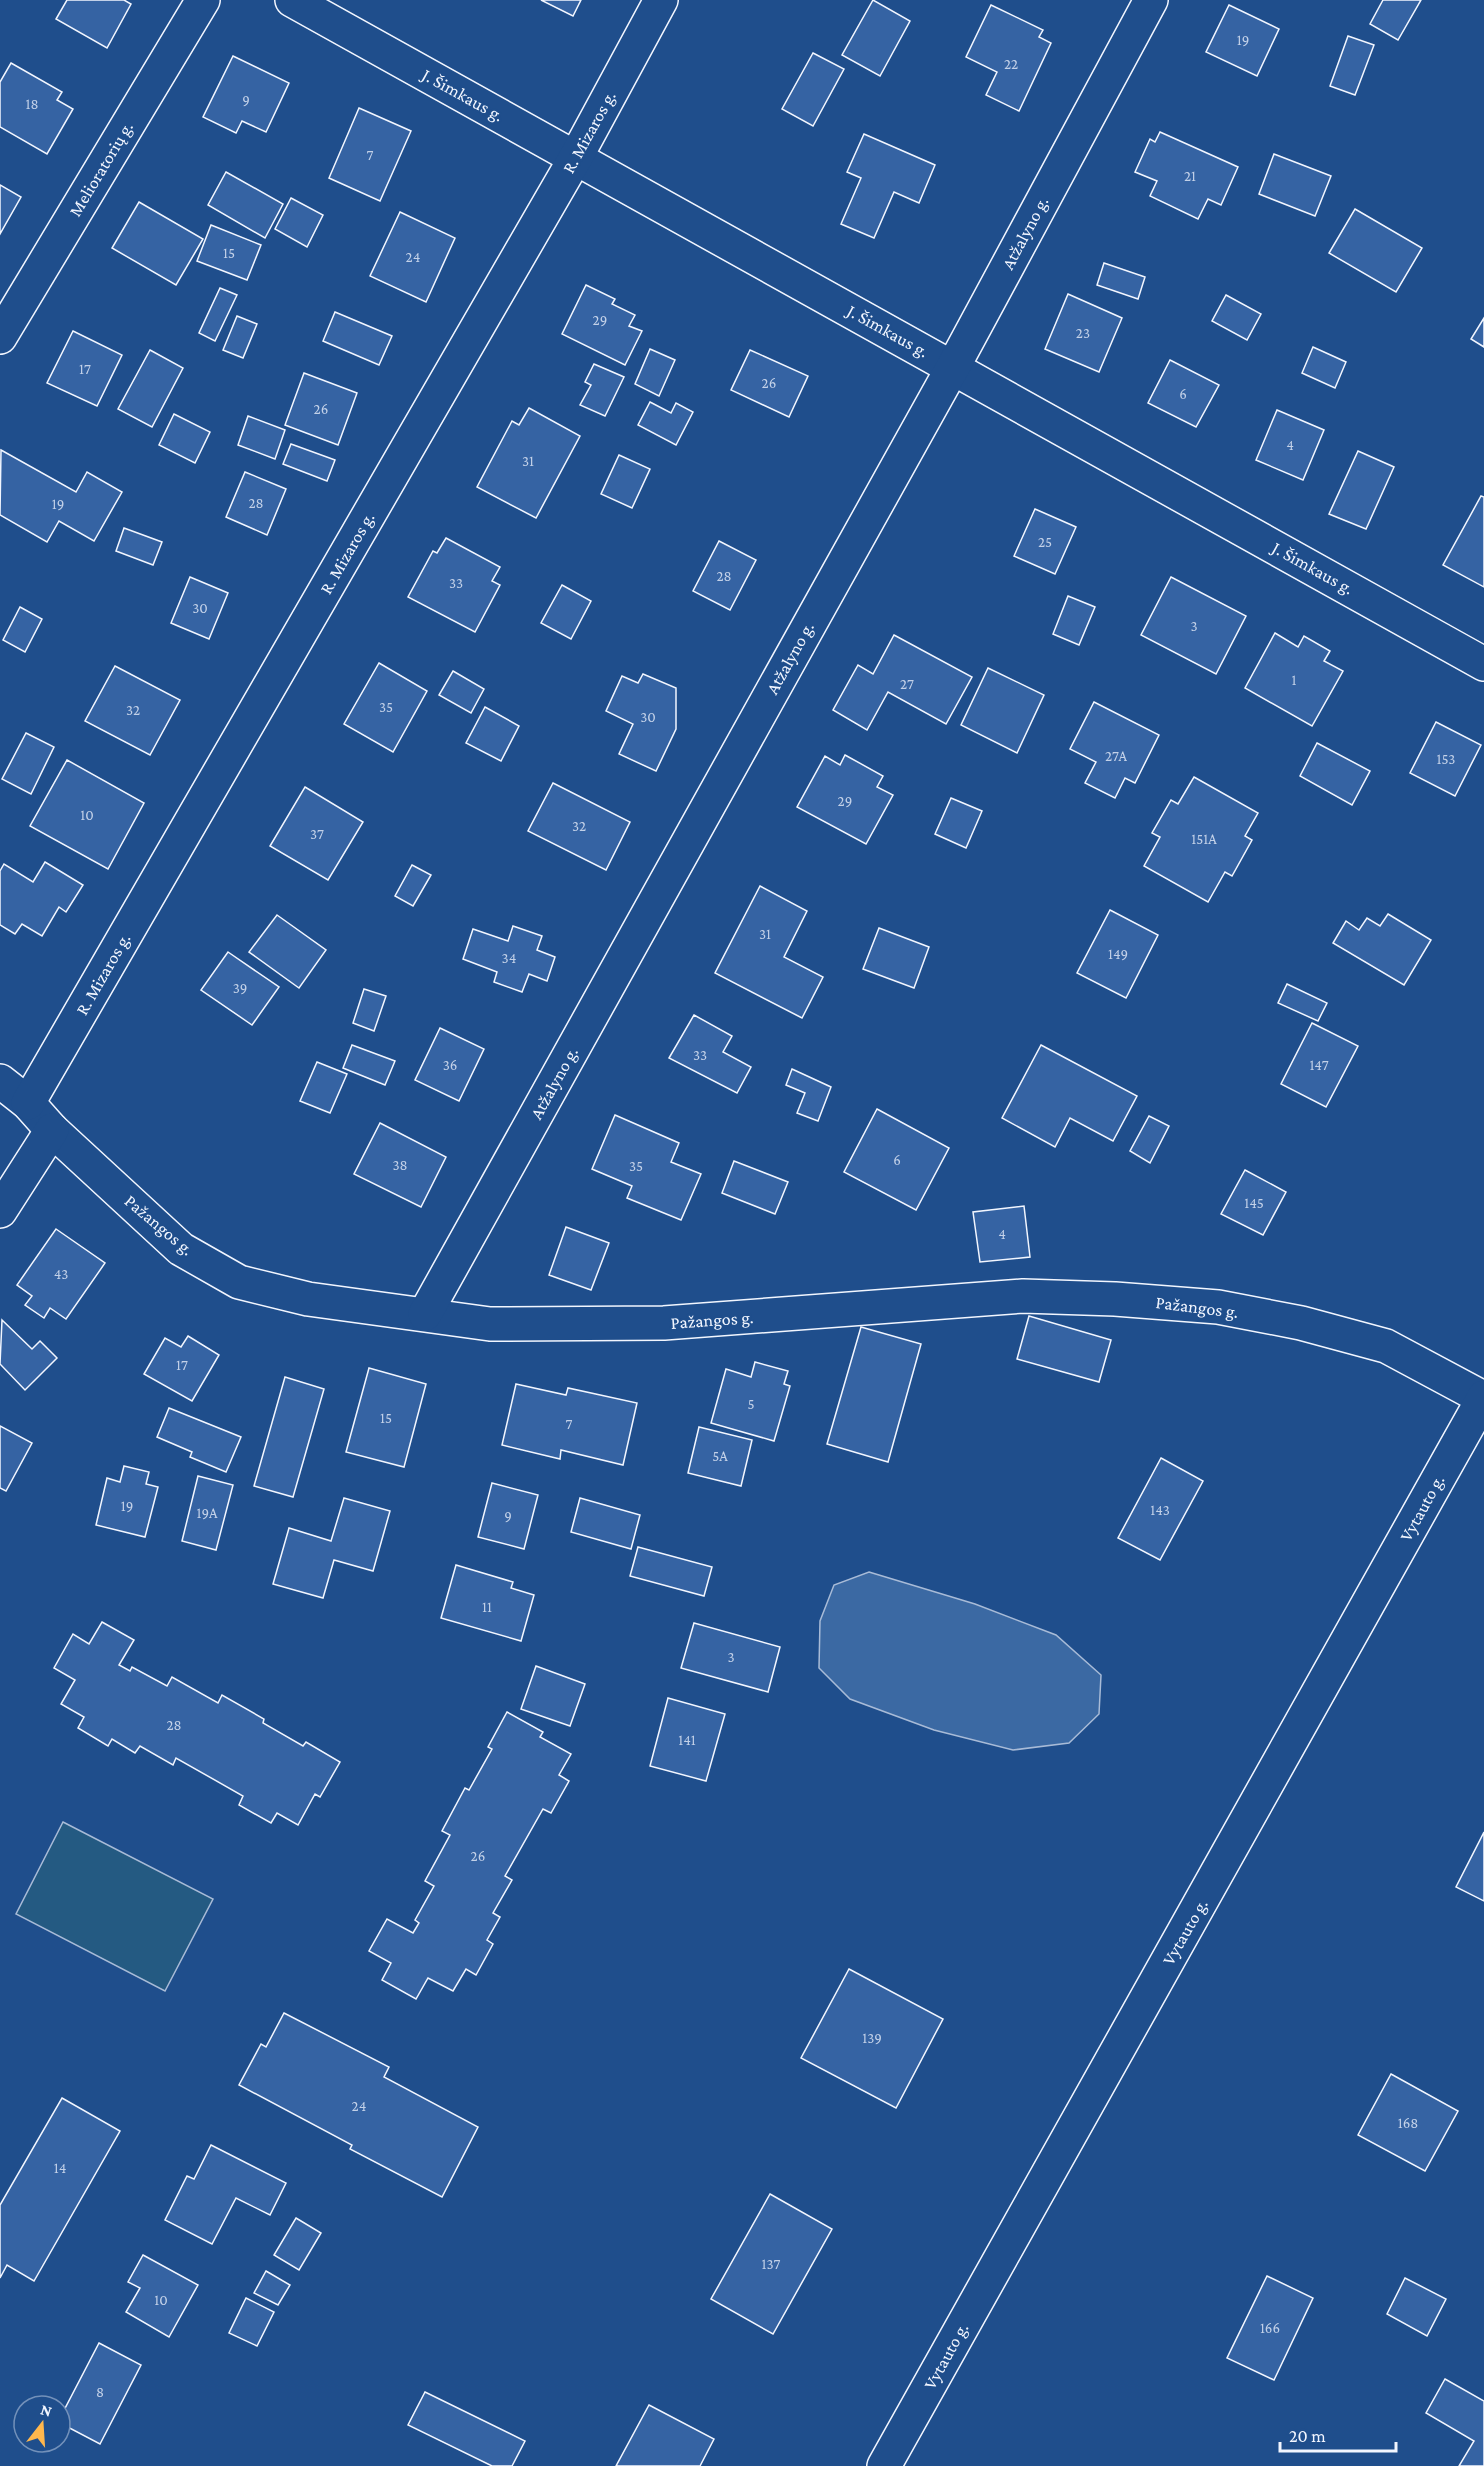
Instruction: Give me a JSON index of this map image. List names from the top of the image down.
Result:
{
  "streets": {
    "street": [
      "J. Šimkaus g.",
      "R. Mizaros g.",
      "Melioratorių g.",
      "Atžalyno g.",
      "Pažangos g.",
      "Vytauto g."
    ]
  },
  "crossings": [
    ["J. Šimkaus g.", "R. Mizaros g."],
    ["J. Šimkaus g.", "Atžalyno g."],
    ["R. Mizaros g.", "Pažangos g."],
    ["Atžalyno g.", "Pažangos g."],
    ["Pažangos g.", "Vytauto g."]
  ],
  "house_numbers": [
    "19",
    "22",
    "9",
    "18",
    "7",
    "21",
    "15",
    "24",
    "29",
    "23",
    "17",
    "26",
    "6",
    "26",
    "4",
    "31",
    "28",
    "19",
    "25",
    "28",
    "33",
    "30",
    "3",
    "1",
    "27",
    "35",
    "32",
    "30",
    "27A",
    "153",
    "29",
    "10",
    "32",
    "37",
    "151A",
    "31",
    "149",
    "34",
    "39",
    "33",
    "36",
    "147",
    "6",
    "38",
    "35",
    "145",
    "4",
    "43",
    "17",
    "5",
    "15",
    "7",
    "5A",
    "19",
    "143",
    "19A",
    "9",
    "11",
    "3",
    "28",
    "141",
    "26",
    "139",
    "24",
    "168",
    "14",
    "137",
    "10",
    "166",
    "8"
  ],
  "scale_bar": "20 m",
  "north": "top"
}
